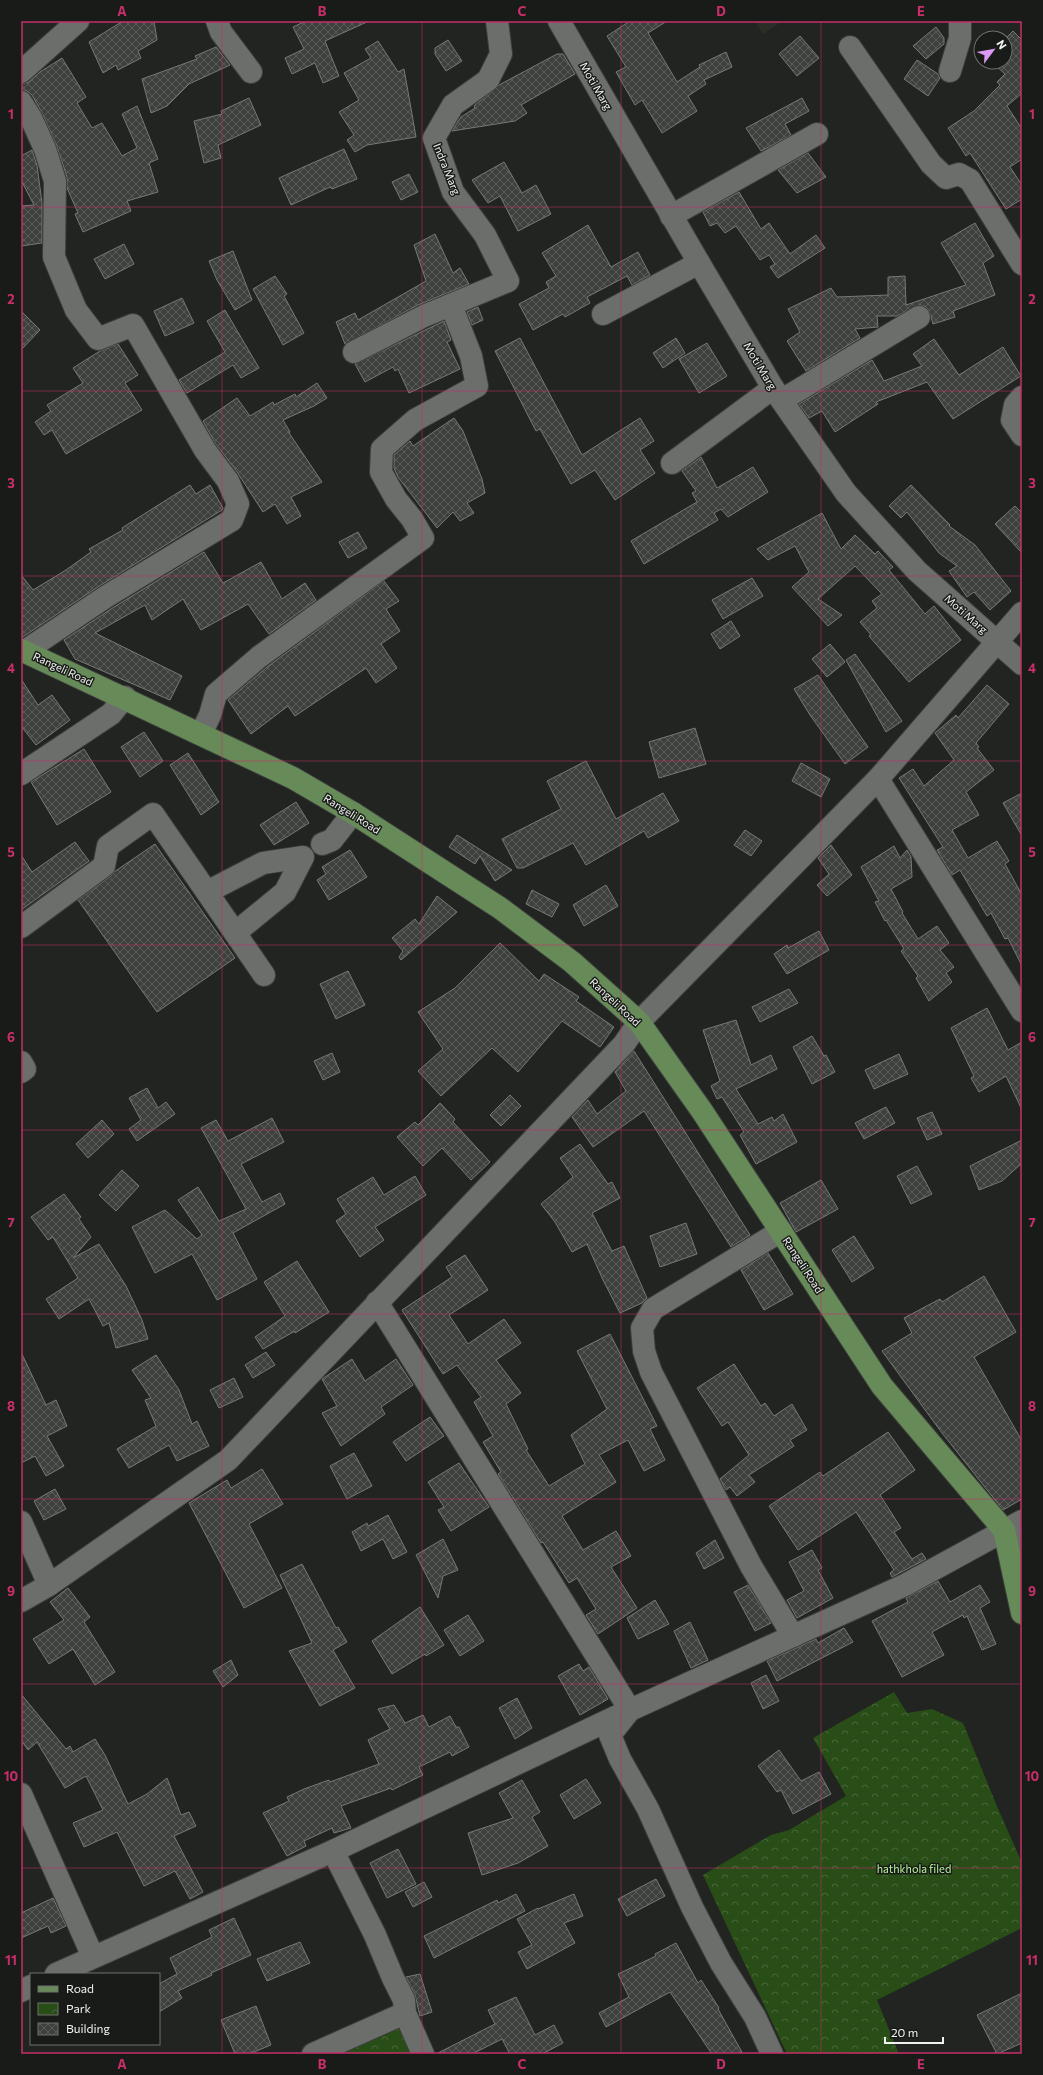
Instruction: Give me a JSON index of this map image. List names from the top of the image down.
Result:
{
  "streets": {
    "main road": ["Rangeli Road"],
    "street": ["Moti Marg", "Indra Marg"]
  },
  "parks": ["hathkhola filed"],
  "legend": ["Road", "Park", "Building"],
  "scale_bar": "20 m",
  "north": "top right",
  "grid": {
    "columns": [
      "A",
      "B",
      "C",
      "D",
      "E"
    ],
    "rows": [
      "1",
      "2",
      "3",
      "4",
      "5",
      "6",
      "7",
      "8",
      "9",
      "10",
      "11"
    ]
  }
}
